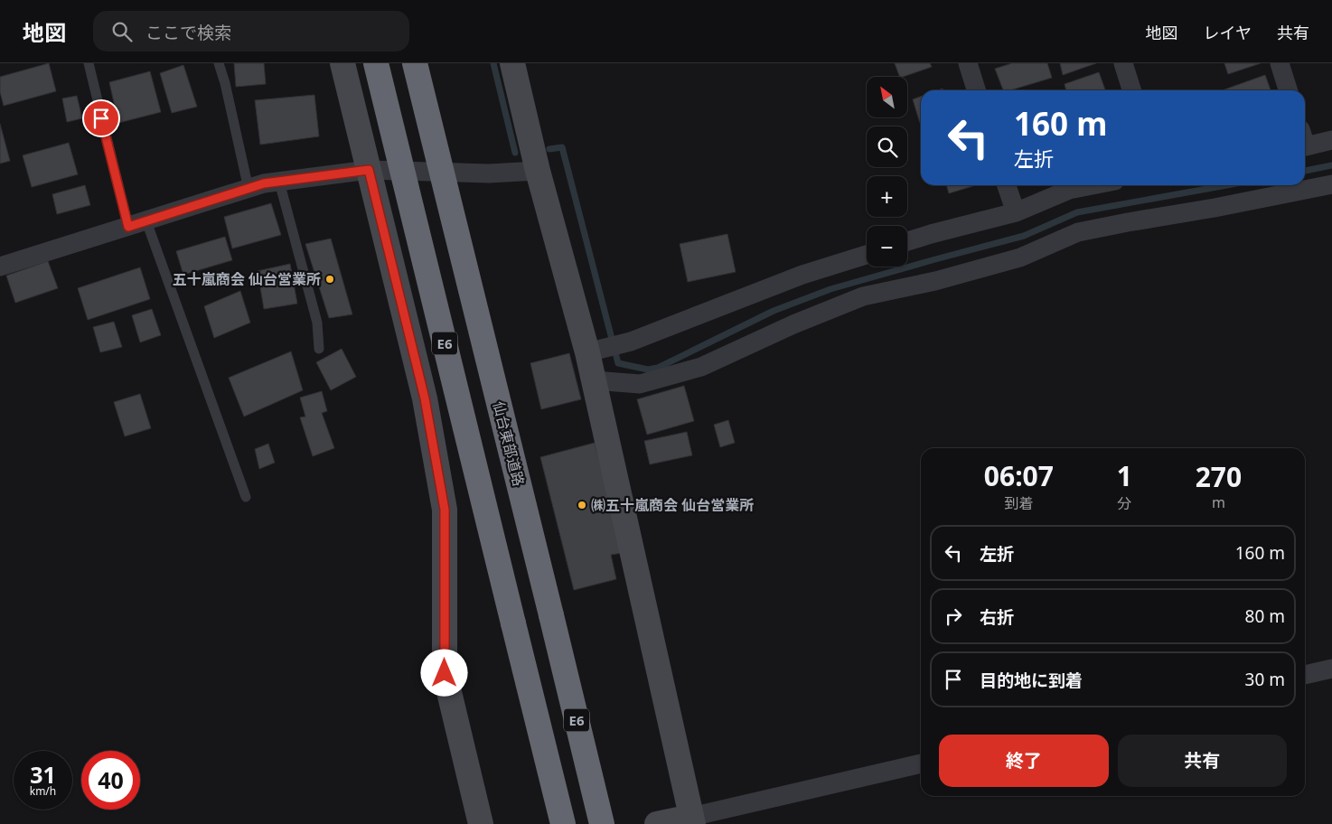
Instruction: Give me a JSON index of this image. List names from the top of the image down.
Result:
{
  "streets": {
    "highway": ["E6", "仙台東部道路"]
  },
  "places": ["五十嵐商会 仙台営業所", "㈱五十嵐商会 仙台営業所"],
  "north": "top left",
  "page": {
    "header": "地図",
    "search": "ここで検索",
    "nav": ["地図", "レイヤ", "共有"],
    "map_buttons": ["+", "−"],
    "turn": ["160 m", "左折"],
    "eta": [
      "06:07",
      "到着",
      "1",
      "分",
      "270",
      "m"
    ],
    "list": [
      {
        "name": "左折",
        "value": "160 m"
      },
      {
        "name": "右折",
        "value": "80 m"
      },
      {
        "name": "目的地に到着",
        "value": "30 m"
      }
    ],
    "buttons": ["終了", "共有"],
    "speed": "31 km/h",
    "limit": "40"
  }
}
